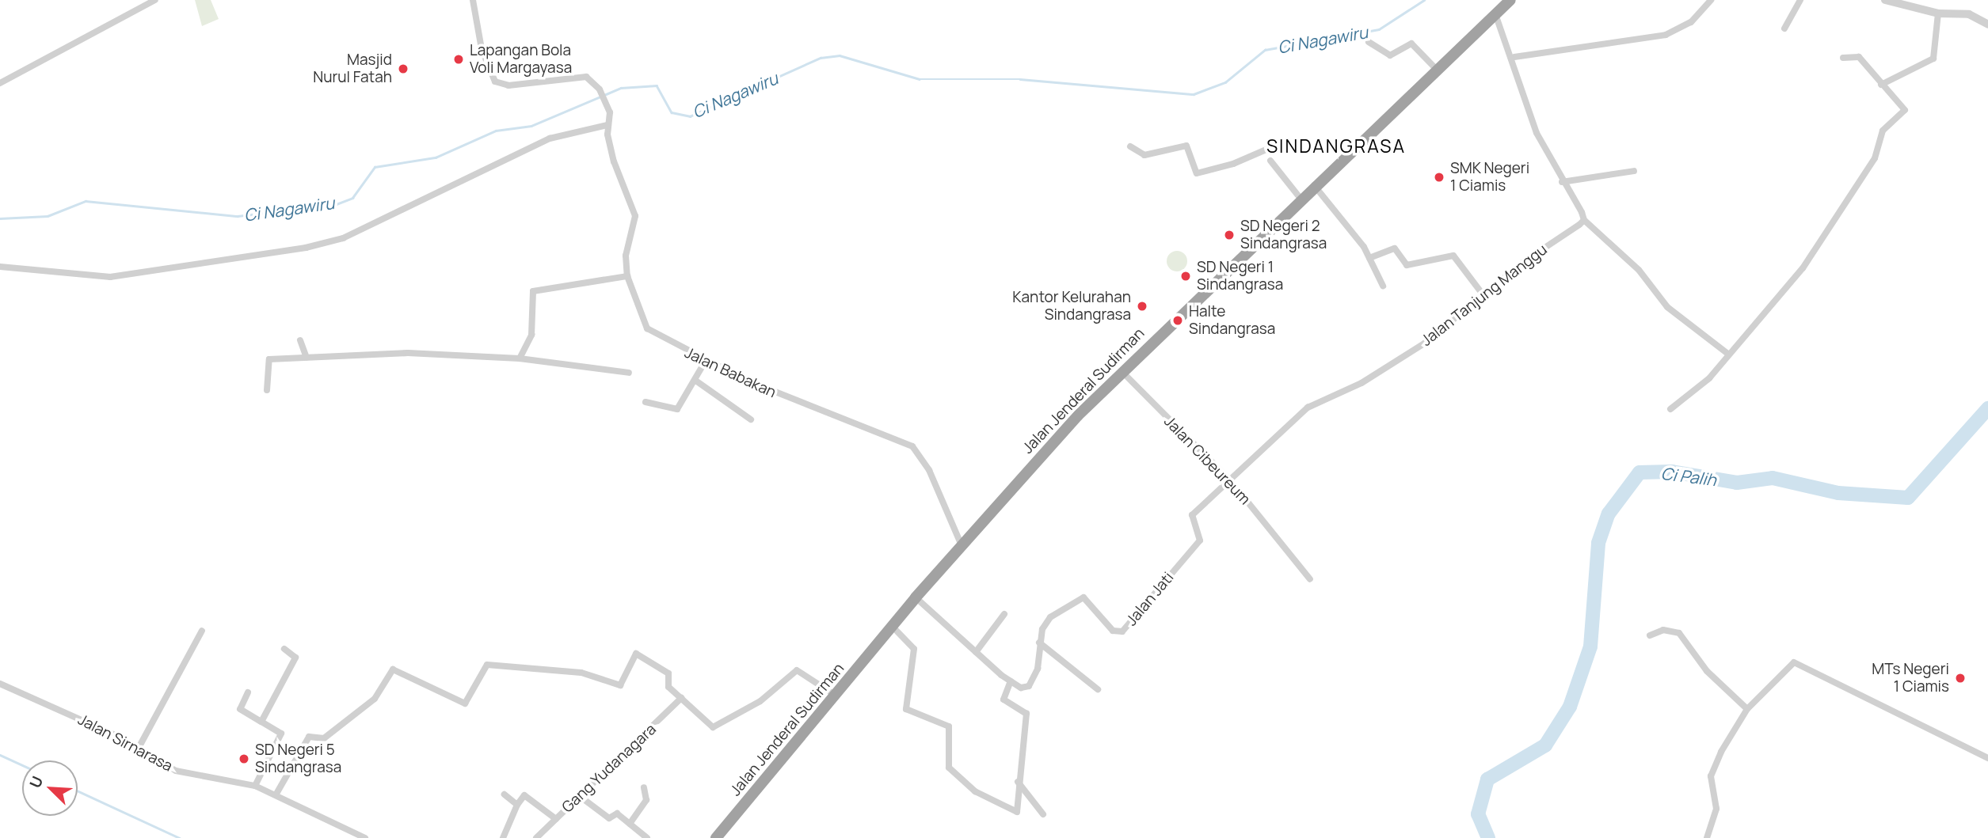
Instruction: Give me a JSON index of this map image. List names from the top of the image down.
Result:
{
  "streets": {
    "highway": ["Jalan Jenderal Sudirman"],
    "street": [
      "Jalan Tanjung Manggu",
      "Jalan Babakan",
      "Jalan Cibeureum",
      "Jalan Jati",
      "Jalan Sirnarasa",
      "Gang Yudanagara"
    ]
  },
  "crossings": [
    ["Jalan Tanjung Manggu", "Jalan Cibeureum"],
    ["Jalan Tanjung Manggu", "Jalan Jati"],
    ["Jalan Babakan", "Jalan Jenderal Sudirman"],
    ["Jalan Jenderal Sudirman", "Jalan Cibeureum"],
    ["Jalan Cibeureum", "Jalan Jati"]
  ],
  "districts": ["SINDANGRASA"],
  "water": ["Ci Nagawiru", "Ci Palih"],
  "places": [
    "Lapangan Bola Voli Margayasa",
    "Masjid Nurul Fatah",
    "SMK Negeri 1 Ciamis",
    "SD Negeri 2 Sindangrasa",
    "SD Negeri 1 Sindangrasa",
    "Kantor Kelurahan Sindangrasa",
    "Halte Sindangrasa",
    "MTs Negeri 1 Ciamis",
    "SD Negeri 5 Sindangrasa"
  ],
  "north": "top left"
}
